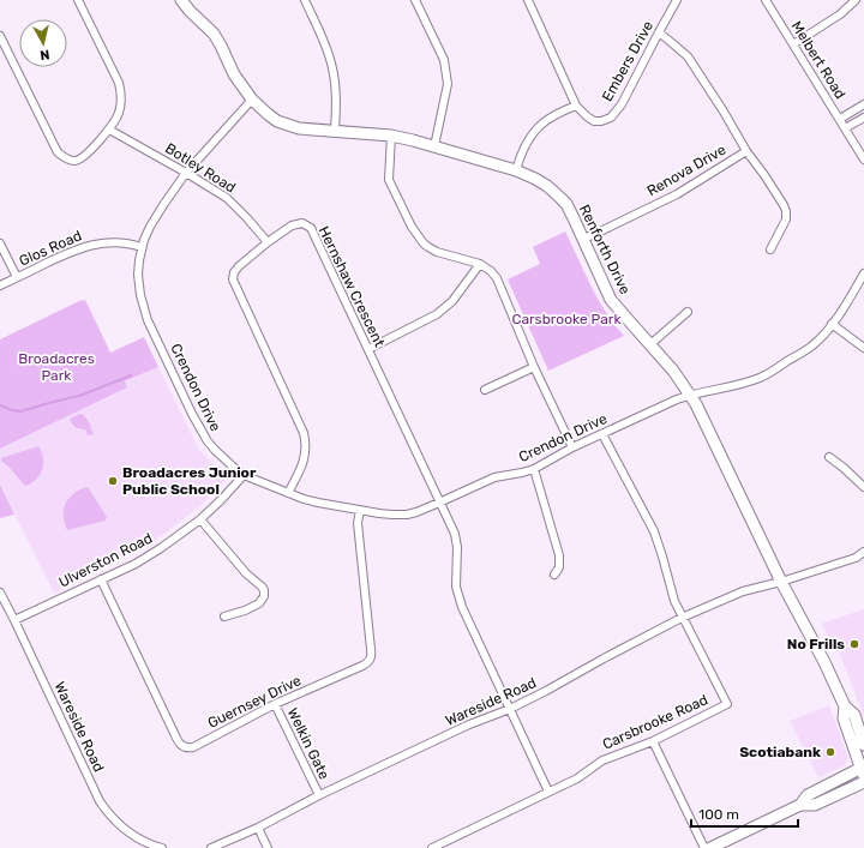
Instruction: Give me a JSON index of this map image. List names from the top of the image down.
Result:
{
  "streets": {
    "street": [
      "Melbert Road",
      "Embers Drive",
      "Botley Road",
      "Renova Drive",
      "Glos Road",
      "Renforth Drive",
      "Hernshaw Crescent",
      "Crendon Drive",
      "Ulverston Road",
      "Guernsey Drive",
      "Wareside Road",
      "Carsbrooke Road",
      "Welkin Gate"
    ]
  },
  "crossings": [
    ["Embers Drive", "Renova Drive"],
    ["Botley Road", "Hernshaw Crescent"],
    ["Botley Road", "Crendon Drive"],
    ["Renova Drive", "Renforth Drive"],
    ["Glos Road", "Crendon Drive"],
    ["Renforth Drive", "Crendon Drive"],
    ["Renforth Drive", "Wareside Road"],
    ["Hernshaw Crescent", "Crendon Drive"],
    ["Hernshaw Crescent", "Wareside Road"],
    ["Hernshaw Crescent", "Carsbrooke Road"],
    ["Crendon Drive", "Ulverston Road"],
    ["Crendon Drive", "Guernsey Drive"],
    ["Crendon Drive", "Carsbrooke Road"],
    ["Ulverston Road", "Guernsey Drive"],
    ["Ulverston Road", "Wareside Road"],
    ["Guernsey Drive", "Welkin Gate"],
    ["Wareside Road", "Carsbrooke Road"],
    ["Wareside Road", "Welkin Gate"]
  ],
  "parks": ["Carsbrooke Park", "Broadacres Park"],
  "places": ["Broadacres Junior Public School", "No Frills", "Scotiabank"],
  "scale_bar": "100 m",
  "north": "bottom"
}
